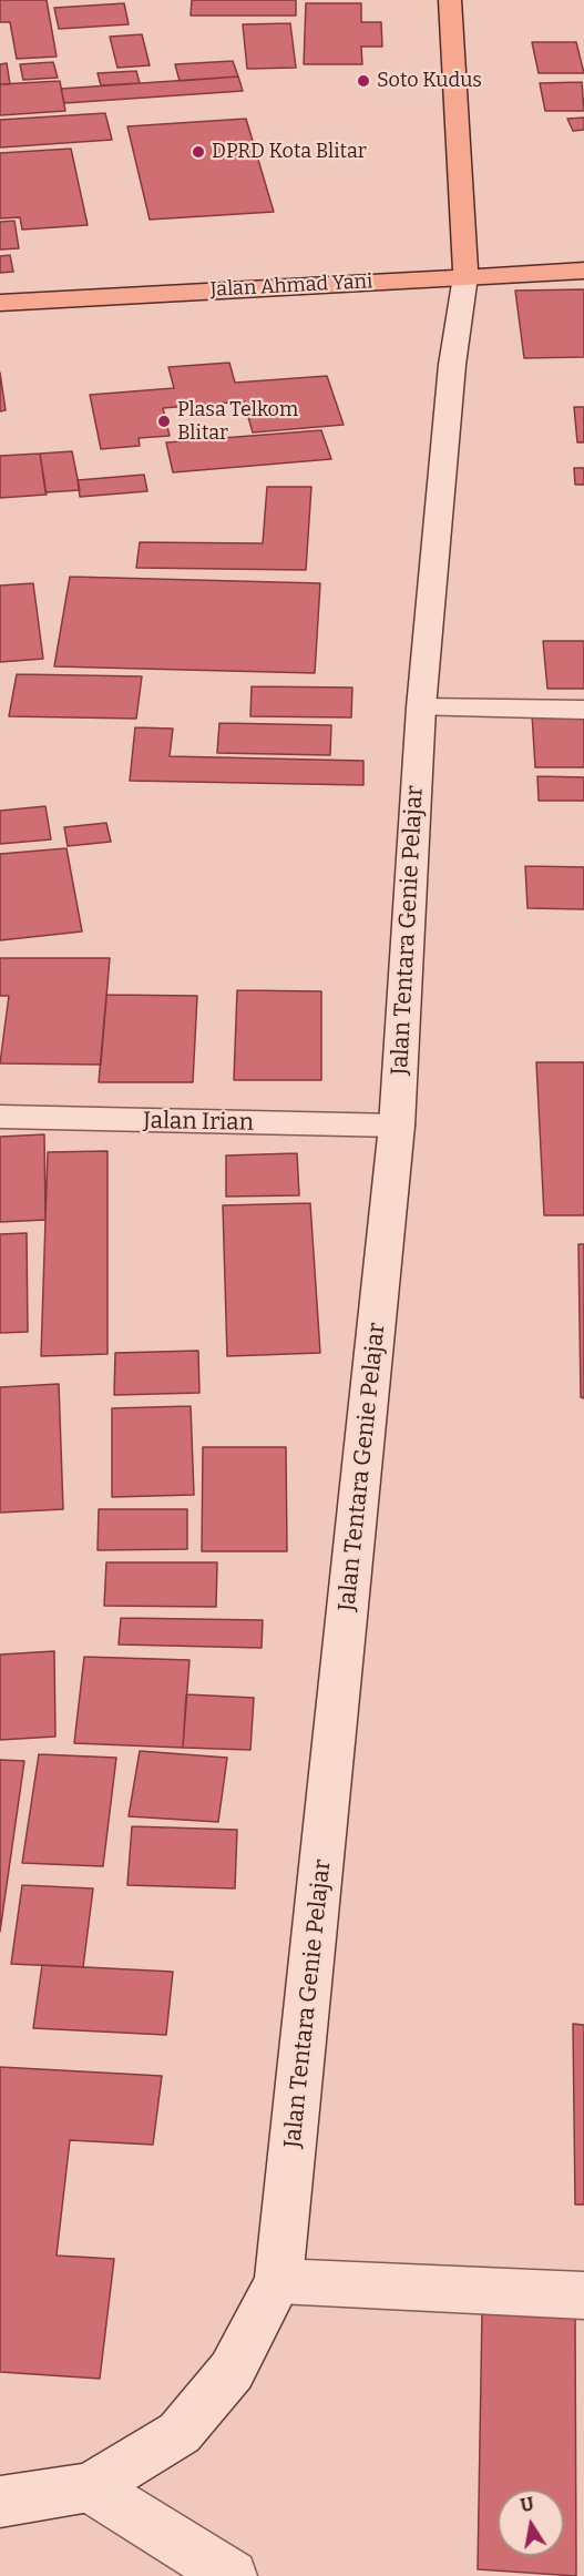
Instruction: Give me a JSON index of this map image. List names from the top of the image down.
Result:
{
  "streets": {
    "main road": ["Jalan Ahmad Yani", "Jalan Tentara Genie Pelajar", "Jalan Irian"]
  },
  "crossings": [
    ["Jalan Ahmad Yani", "Jalan Tentara Genie Pelajar"],
    ["Jalan Tentara Genie Pelajar", "Jalan Irian"]
  ],
  "places": ["Soto Kudus", "DPRD Kota Blitar", "Plasa Telkom Blitar"],
  "north": "top"
}
